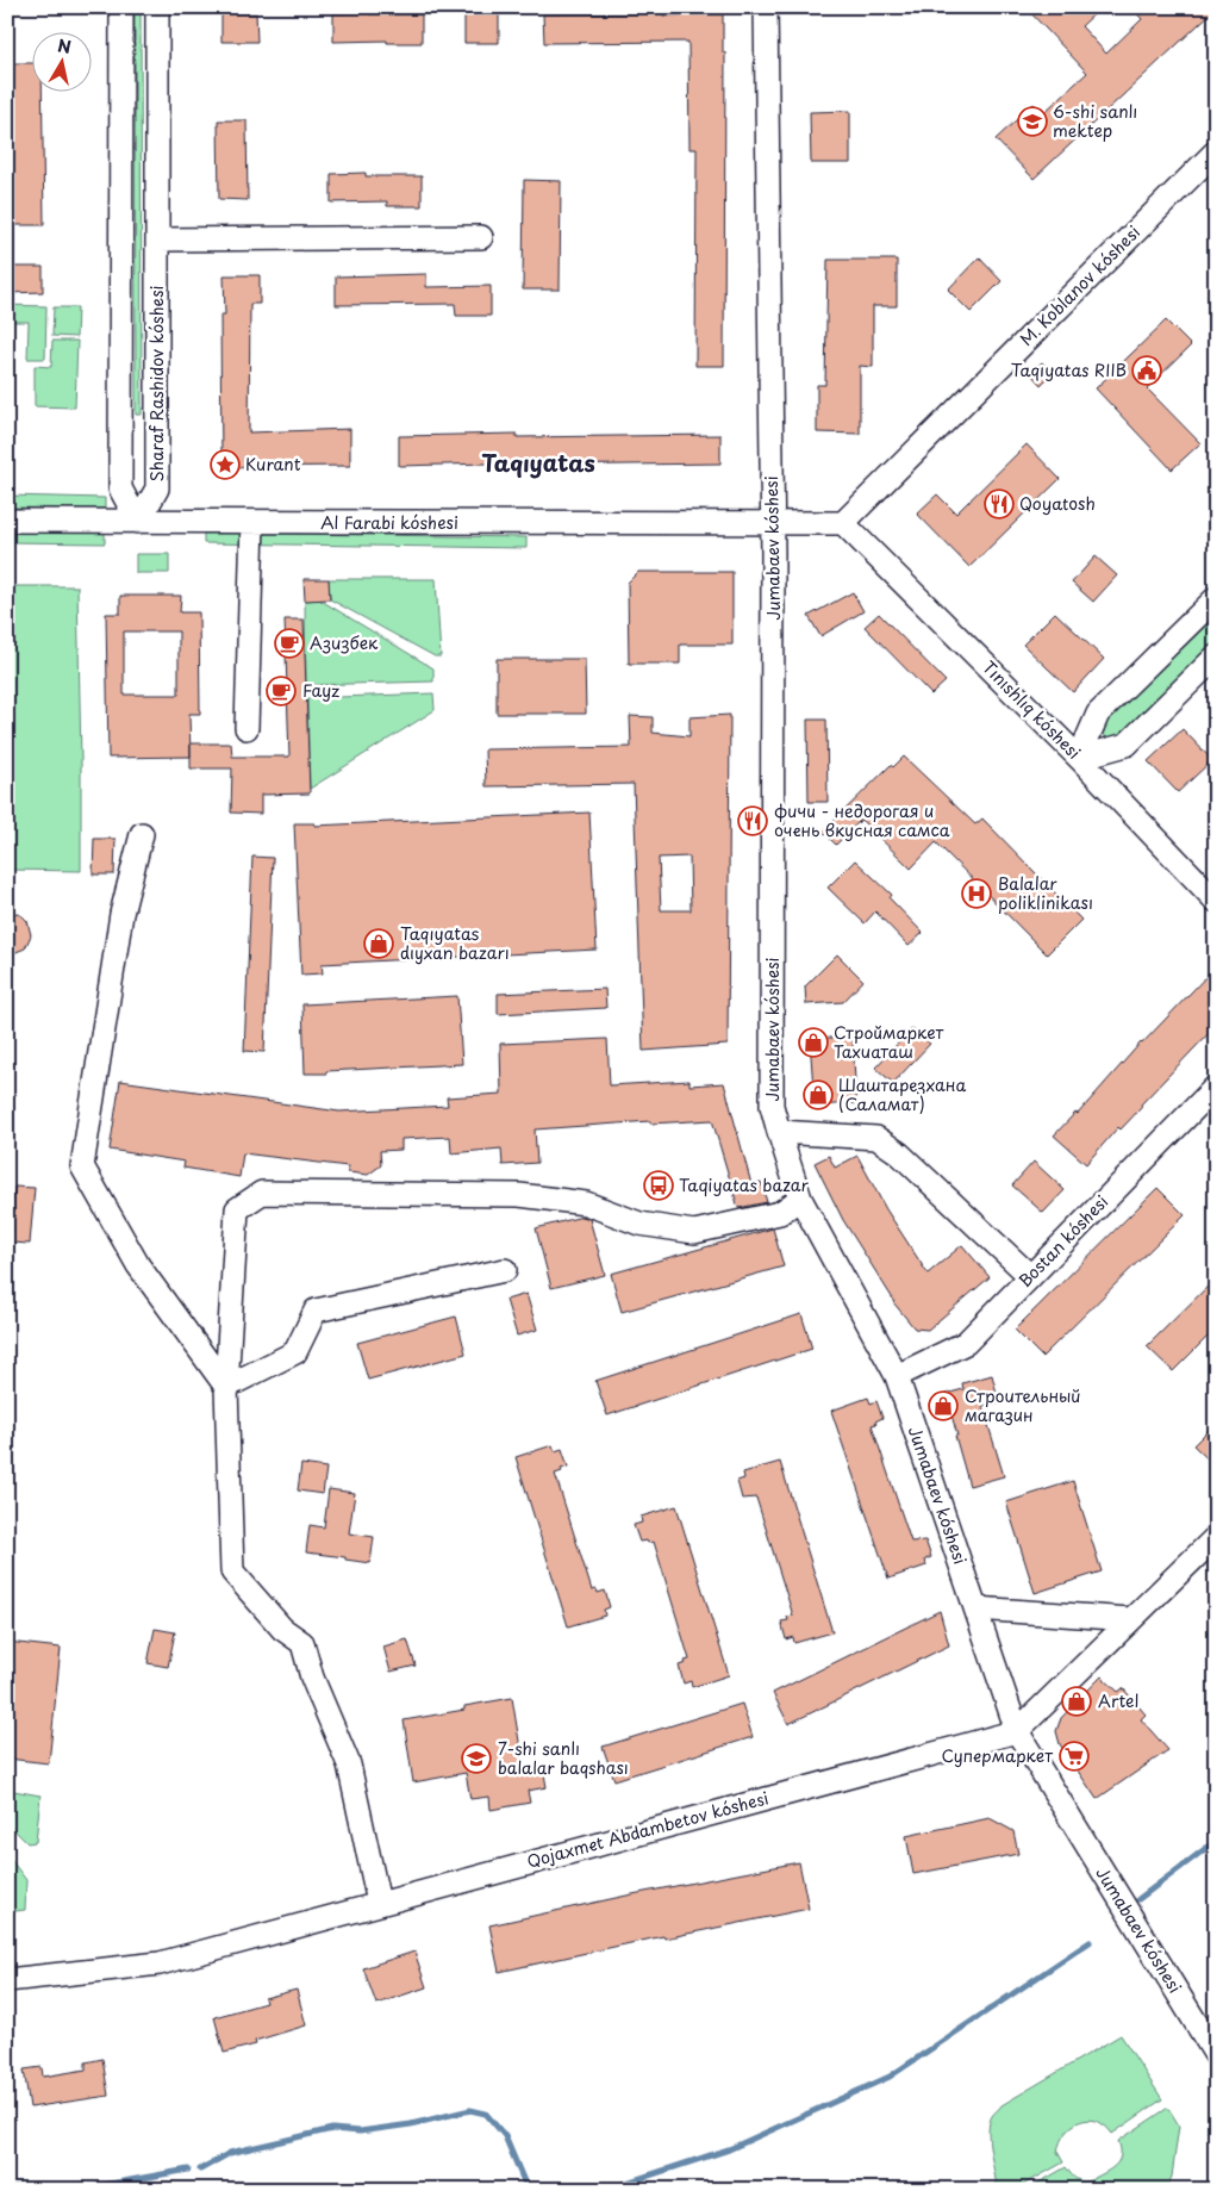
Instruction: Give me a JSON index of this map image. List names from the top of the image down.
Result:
{
  "streets": {
    "street": [
      "M. Koblanov kóshesi",
      "Sharaf Rashidov kóshesi",
      "Al Farabi kóshesi",
      "Jumabaev kóshesi",
      "Tınıshlıq kóshesi",
      "Bostan kóshesi",
      "Qojaxmet Abdambetov kóshesi"
    ]
  },
  "crossings": [
    ["M. Koblanov kóshesi", "Al Farabi kóshesi"],
    ["M. Koblanov kóshesi", "Tınıshlıq kóshesi"],
    ["Sharaf Rashidov kóshesi", "Al Farabi kóshesi"],
    ["Al Farabi kóshesi", "Jumabaev kóshesi"],
    ["Al Farabi kóshesi", "Tınıshlıq kóshesi"],
    ["Jumabaev kóshesi", "Bostan kóshesi"],
    ["Jumabaev kóshesi", "Qojaxmet Abdambetov kóshesi"]
  ],
  "districts": ["Taqıyatas"],
  "places": {
    "school or university": ["6-shi sanlı mektep", "7-shi sanlı balalar baqshası"],
    "public building": ["Taqıyatas RIIB"],
    "place": ["Kurant"],
    "restaurant": ["Qoyatosh", "фичи - недорогая и очень вкусная самса"],
    "cafe": ["Азизбек", "Fayz"],
    "hospital": ["Balalar poliklinikası"],
    "shop": [
      "Taqıyatas dıyxan bazarı",
      "Строймаркет Тахиаташ",
      "Шаштарезхана (Саламат)",
      "Строительный магазин",
      "Artel"
    ],
    "bus stop": ["Taqiyatas bazar"],
    "supermarket": ["Супермаркет"]
  },
  "north": "top"
}
